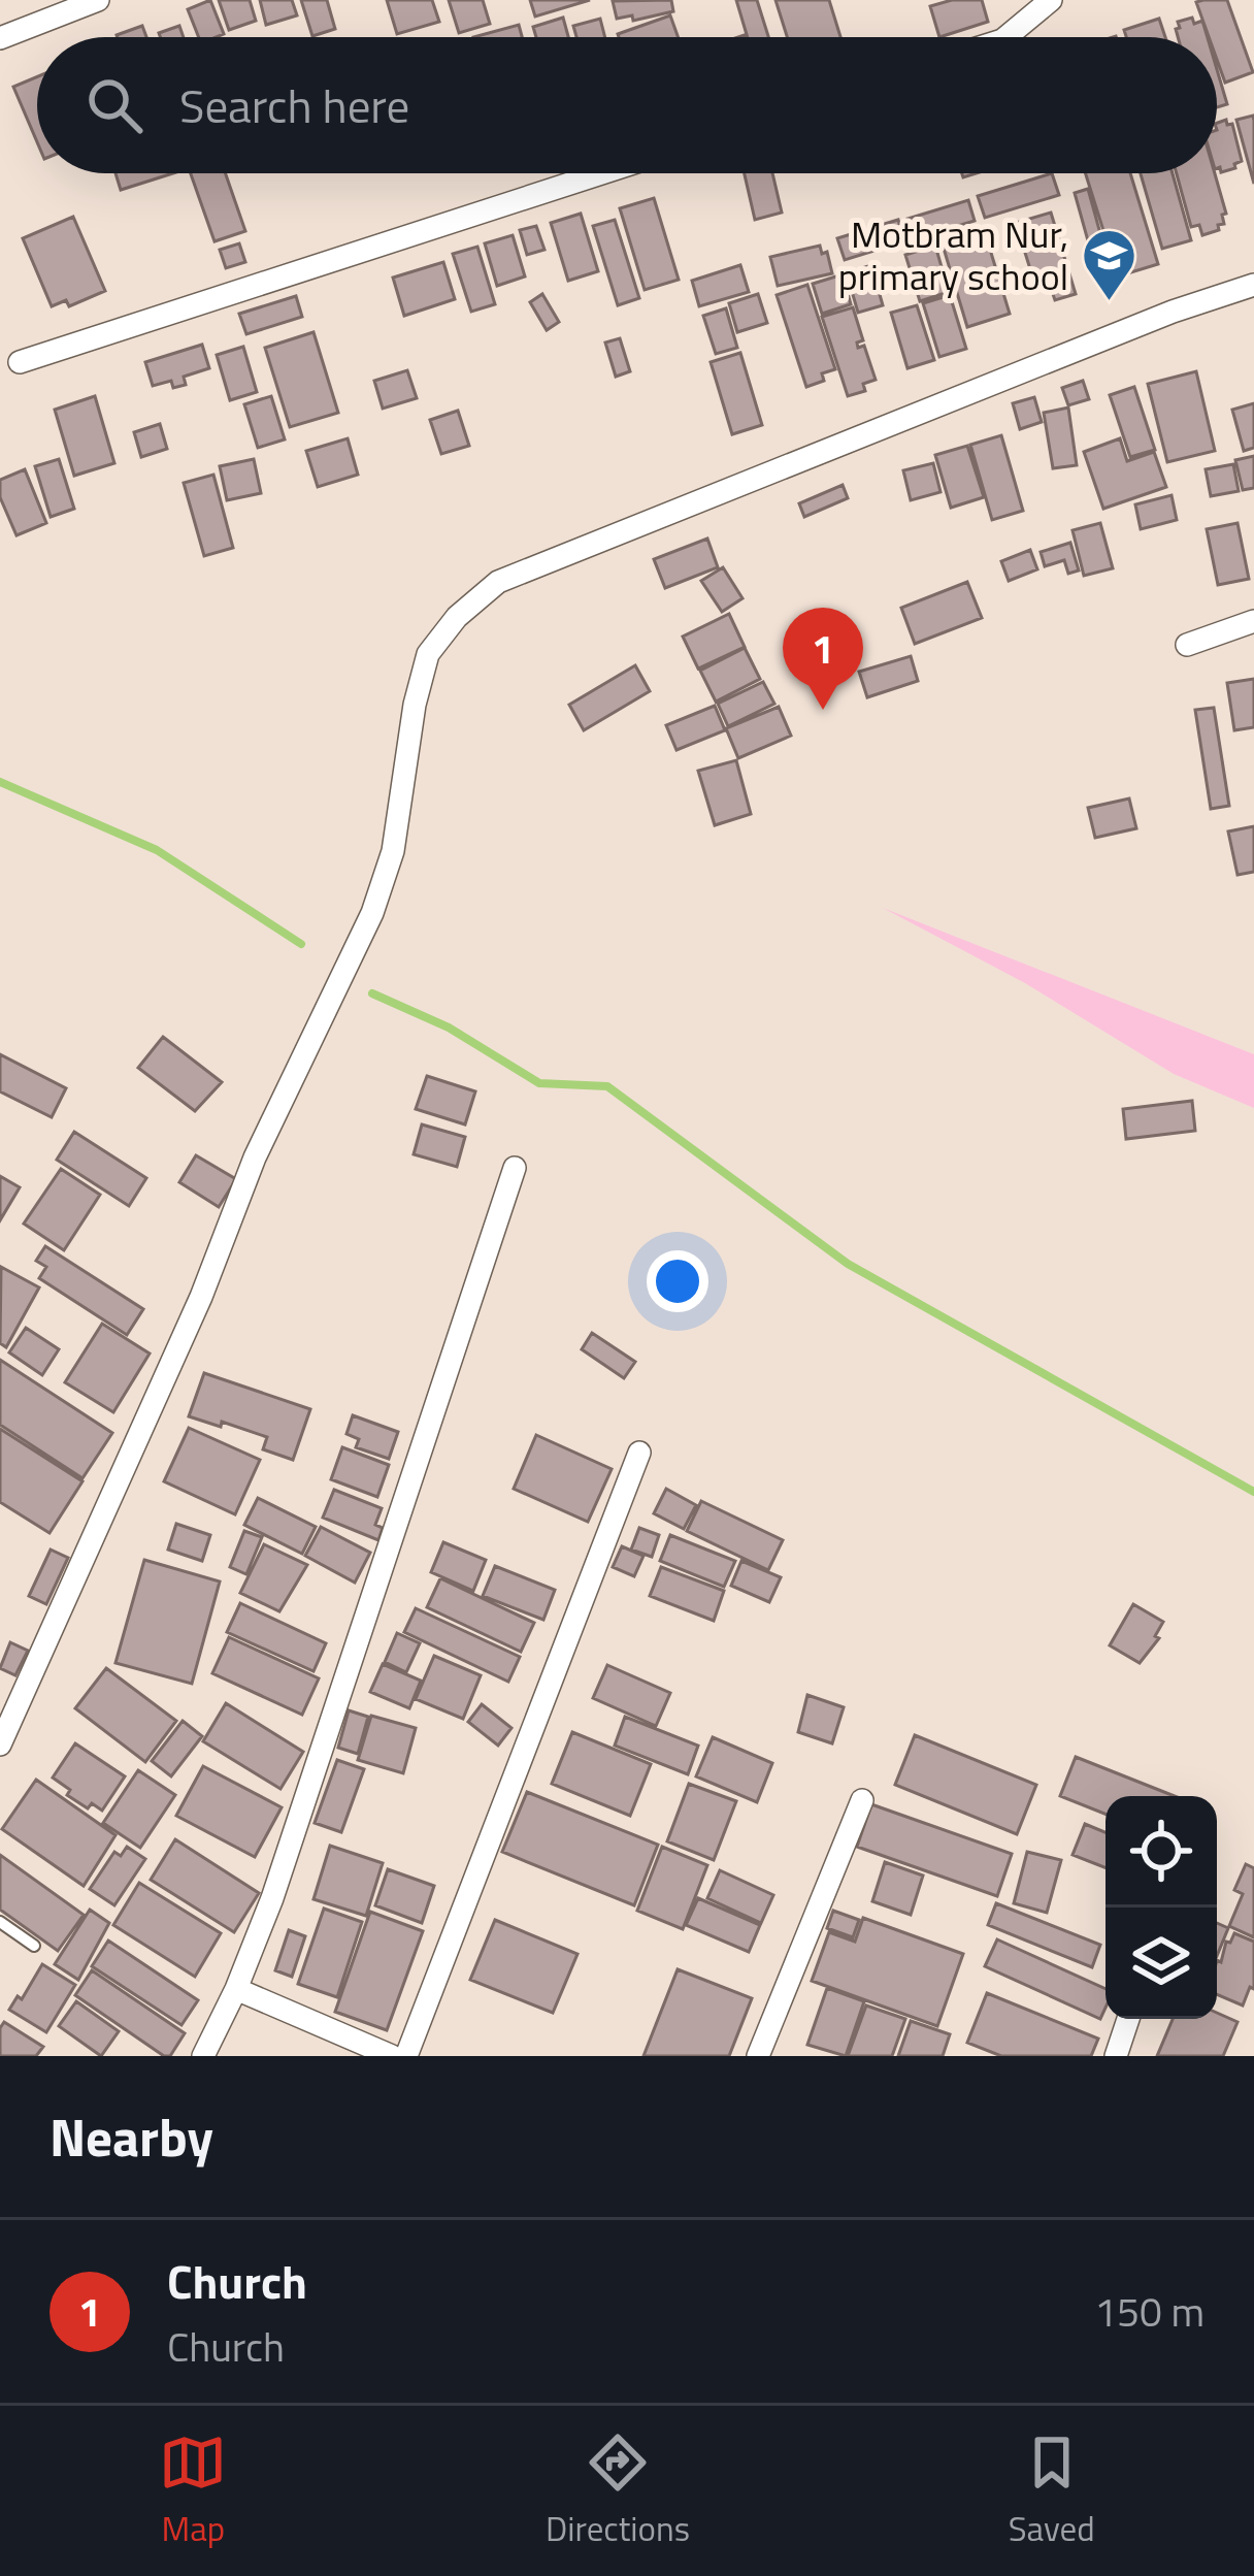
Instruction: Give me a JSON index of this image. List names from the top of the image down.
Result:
{
  "places": {
    "school or university": ["Motbram Nur, primary school"]
  },
  "page": {
    "search": "Search here",
    "pins": "1",
    "heading": "Nearby",
    "list": [
      {
        "mark": "1",
        "name": "Church",
        "note": "Church",
        "value": "150 m"
      }
    ],
    "nav": ["Map", "Directions", "Saved"]
  }
}
